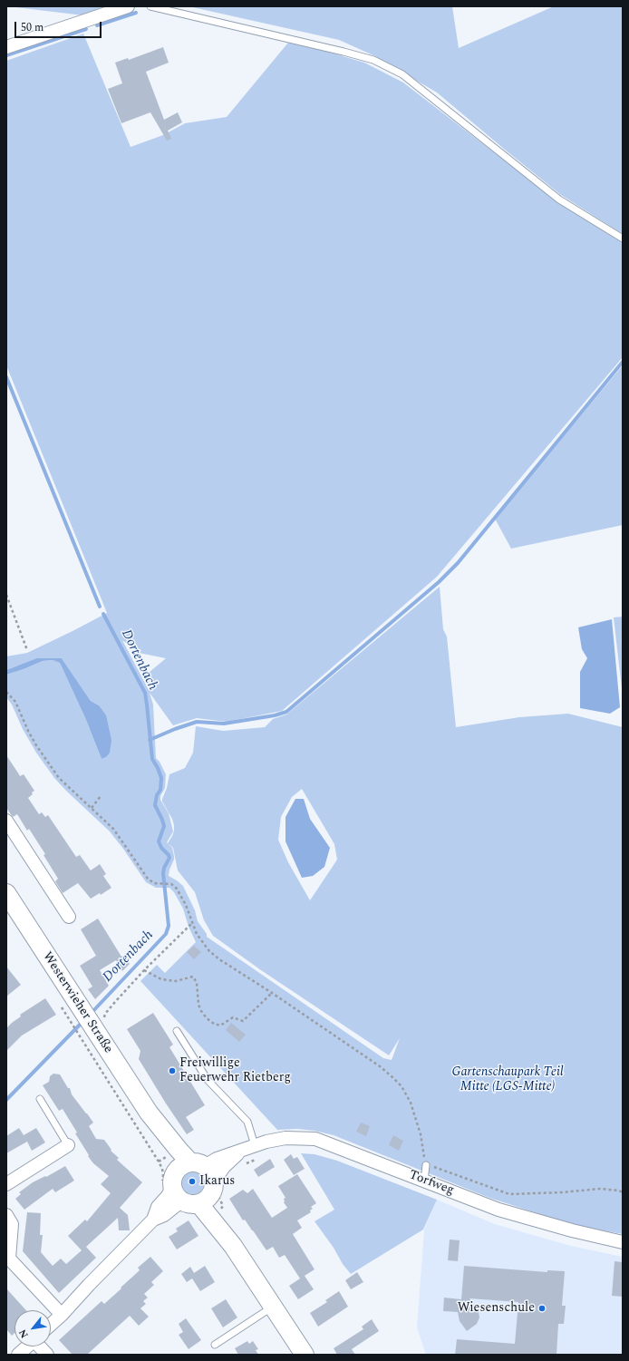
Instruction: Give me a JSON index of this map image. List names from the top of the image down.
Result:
{
  "streets": {
    "main road": ["Westerwieher Straße"],
    "street": ["Torfweg"]
  },
  "crossings": [
    ["Westerwieher Straße", "Torfweg"]
  ],
  "water": ["Dortenbach"],
  "parks": ["Gartenschaupark Teil Mitte (LGS-Mitte)"],
  "places": ["Freiwillige Feuerwehr Rietberg", "Ikarus", "Wiesenschule"],
  "scale_bar": "50 m",
  "north": "bottom left"
}
